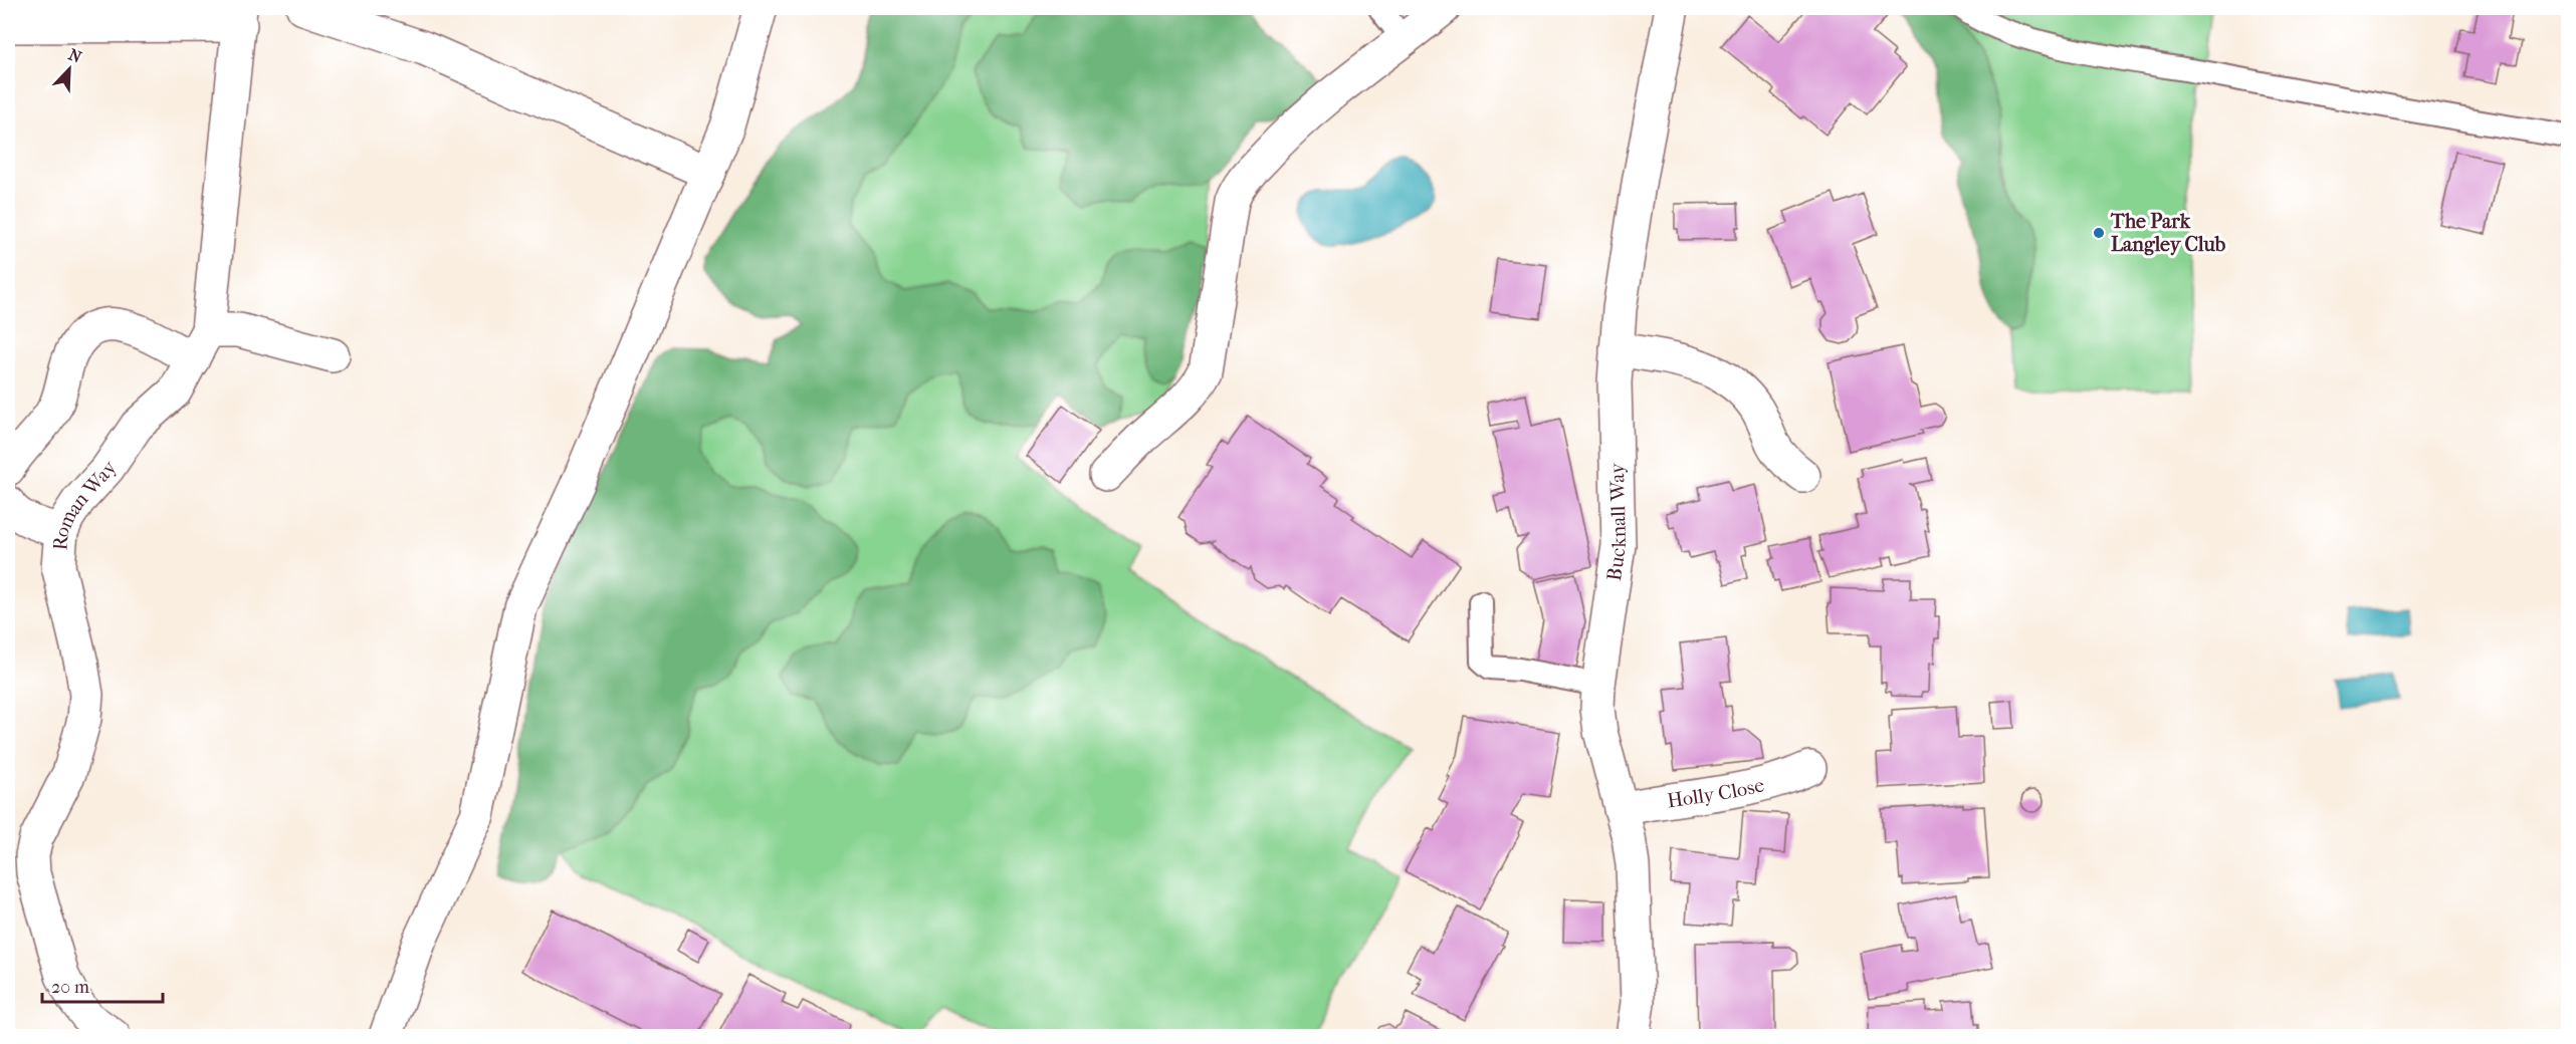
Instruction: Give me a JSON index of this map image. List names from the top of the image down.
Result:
{
  "streets": {
    "street": ["Roman Way", "Bucknall Way", "Holly Close"]
  },
  "crossings": [
    ["Bucknall Way", "Holly Close"]
  ],
  "places": ["The Park Langley Club"],
  "scale_bar": "20 m",
  "north": "top right"
}
